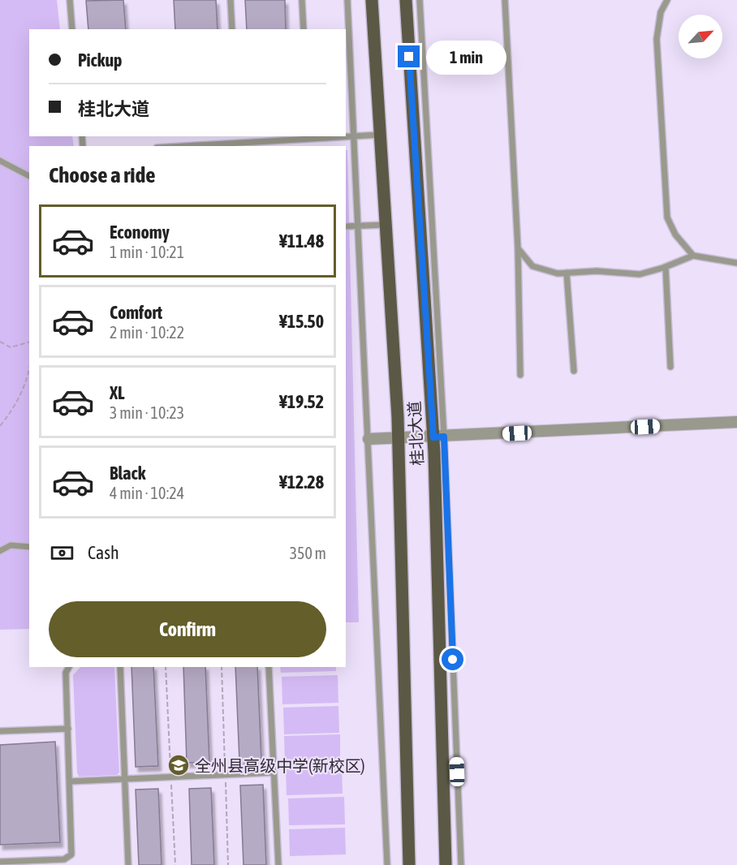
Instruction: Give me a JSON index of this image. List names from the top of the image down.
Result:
{
  "streets": {
    "main road": ["桂北大道"]
  },
  "places": {
    "school or university": ["全州县高级中学(新校区)"]
  },
  "north": "top right",
  "page": {
    "banner": ["Pickup", "桂北大道"],
    "bubble": "1 min",
    "heading": "Choose a ride",
    "list": [
      {
        "name": "Economy",
        "note": "1 min · 10:21",
        "value": "¥11.48"
      },
      {
        "name": "Comfort",
        "note": "2 min · 10:22",
        "value": "¥15.50"
      },
      {
        "name": "XL",
        "note": "3 min · 10:23",
        "value": "¥19.52"
      },
      {
        "name": "Black",
        "note": "4 min · 10:24",
        "value": "¥12.28"
      }
    ],
    "pay": ["Cash", "350 m"],
    "buttons": "Confirm"
  }
}
